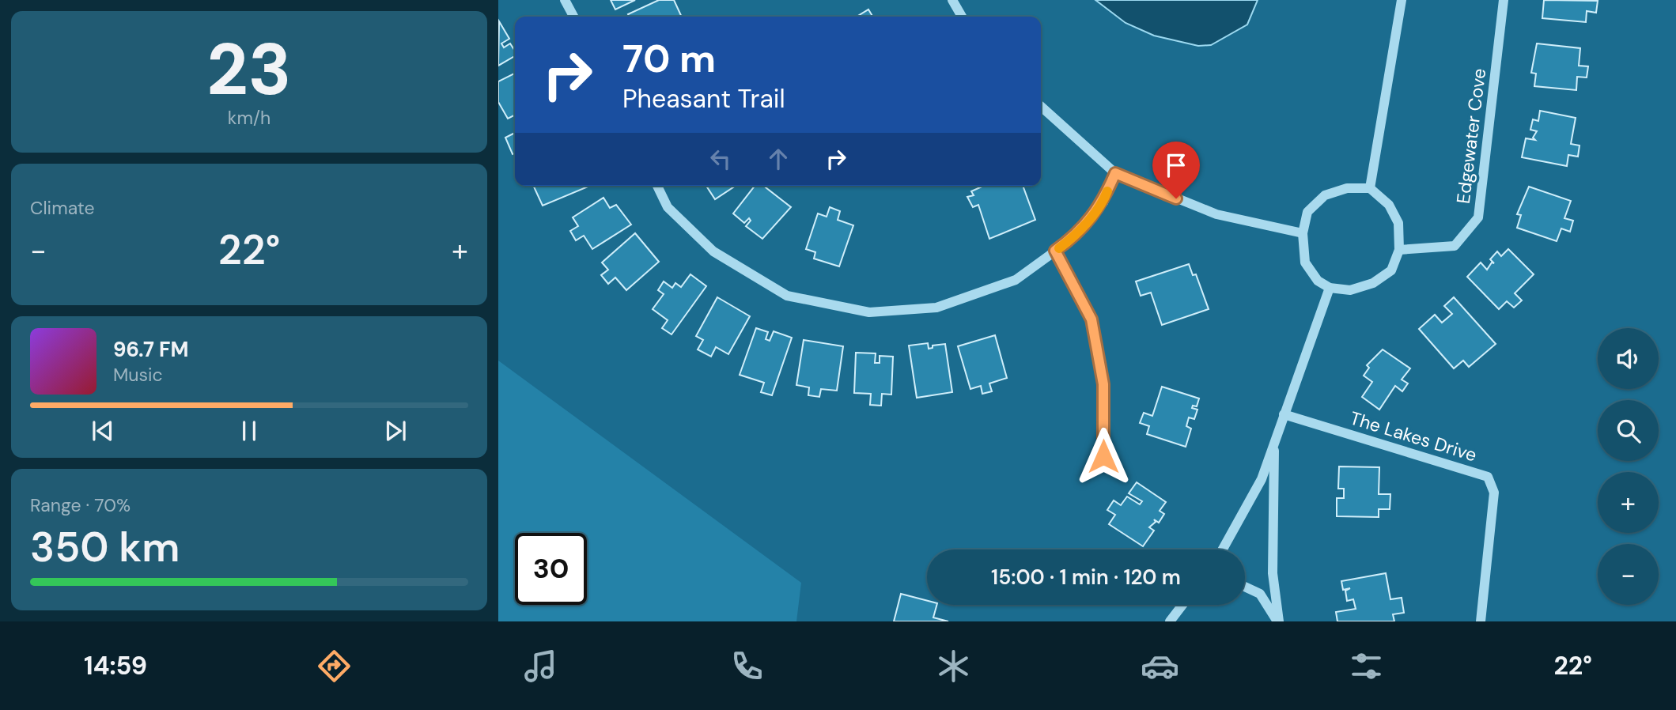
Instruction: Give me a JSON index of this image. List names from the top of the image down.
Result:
{
  "streets": {
    "street": ["Edgewater Cove", "The Lakes Drive"]
  },
  "page": {
    "tile": [
      ["23", "km/h"],
      "Climate",
      ["Range · 70%", "350 km"]
    ],
    "turn": ["70 m", "Pheasant Trail"],
    "heat": ["−", "22°", "+"],
    "song": ["96.7 FM", "Music"],
    "map_buttons": ["+", "−"],
    "limit": "30",
    "trip": "15:00 · 1 min · 120 m",
    "tabs": ["14:59", "22°"]
  }
}
